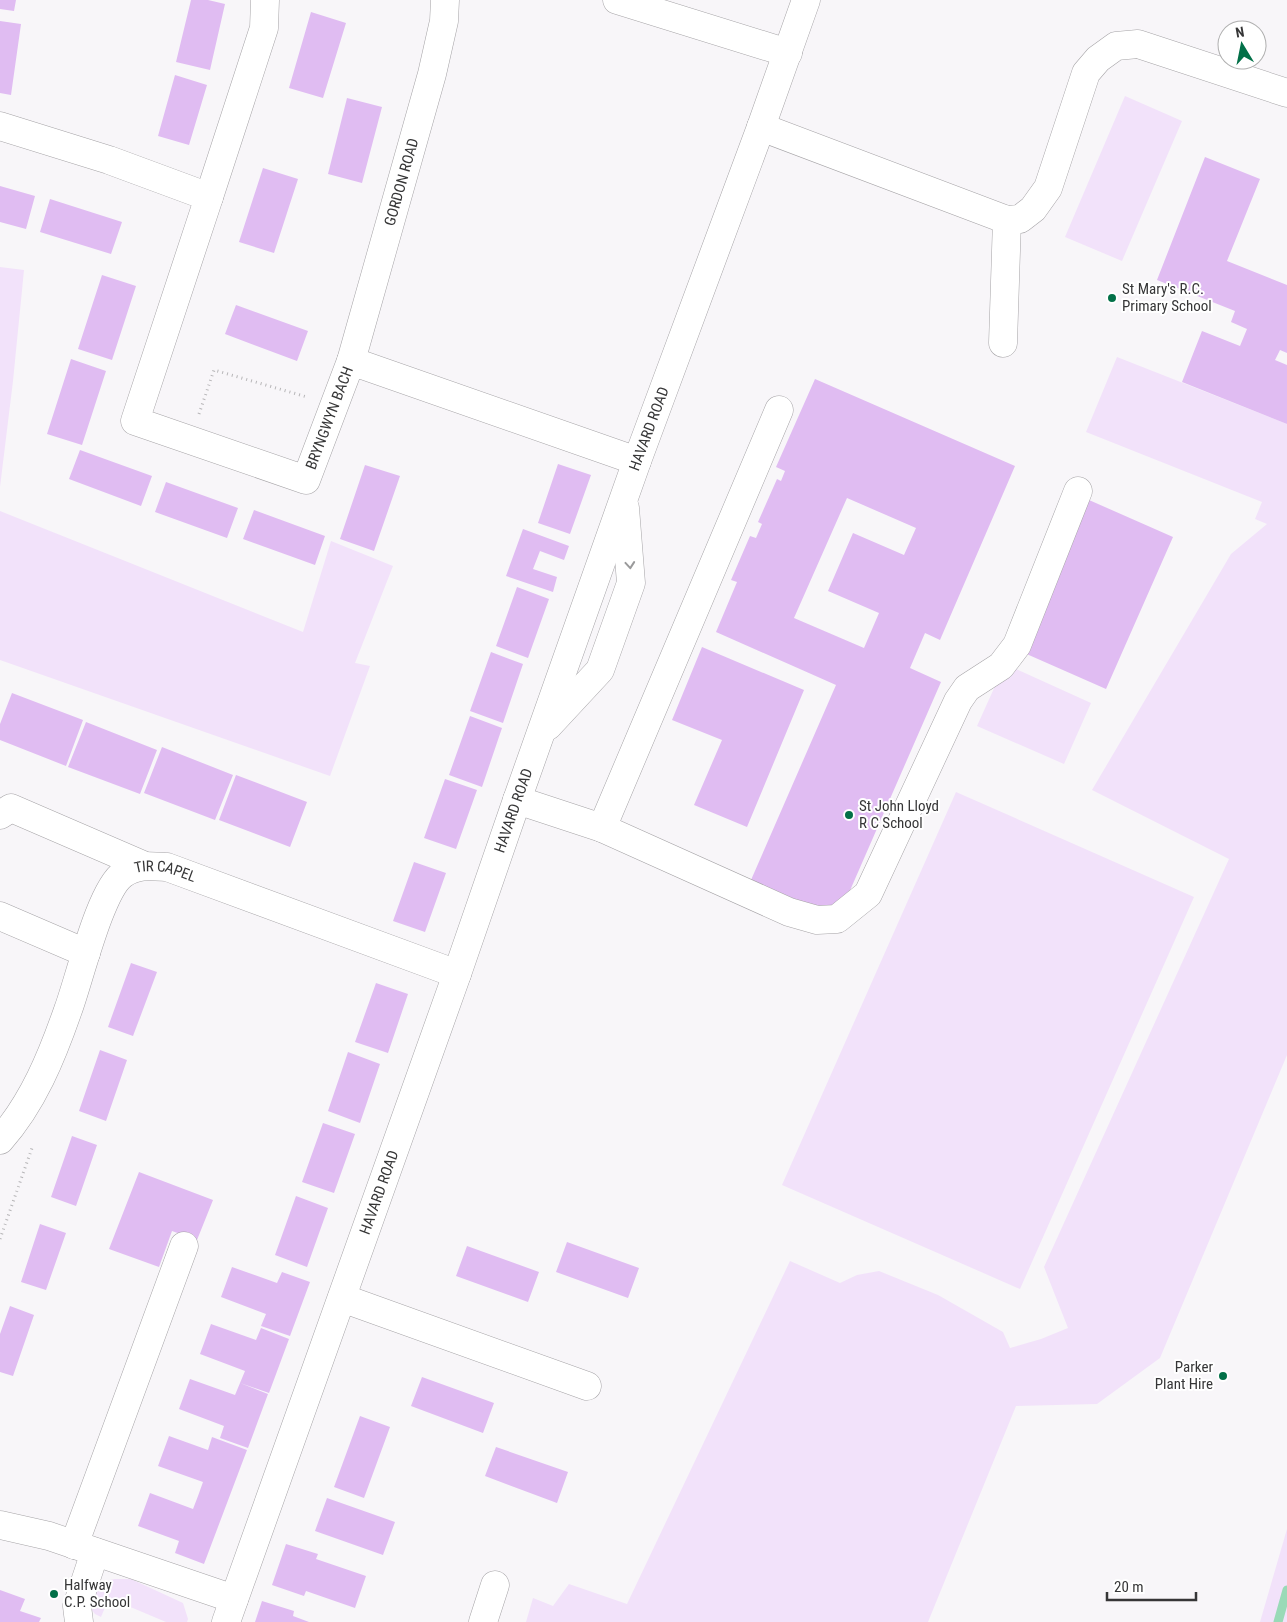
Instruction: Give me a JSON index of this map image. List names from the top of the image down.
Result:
{
  "streets": {
    "street": [
      "GORDON ROAD",
      "BRYNGWYN BACH",
      "HAVARD ROAD",
      "TIR CAPEL"
    ]
  },
  "crossings": [
    ["GORDON ROAD", "BRYNGWYN BACH"],
    ["BRYNGWYN BACH", "HAVARD ROAD"],
    ["HAVARD ROAD", "TIR CAPEL"]
  ],
  "places": [
    "St Mary's R.C. Primary School",
    "St John Lloyd R C School",
    "Parker Plant Hire",
    "Halfway C.P. School"
  ],
  "scale_bar": "20 m",
  "north": "top"
}
